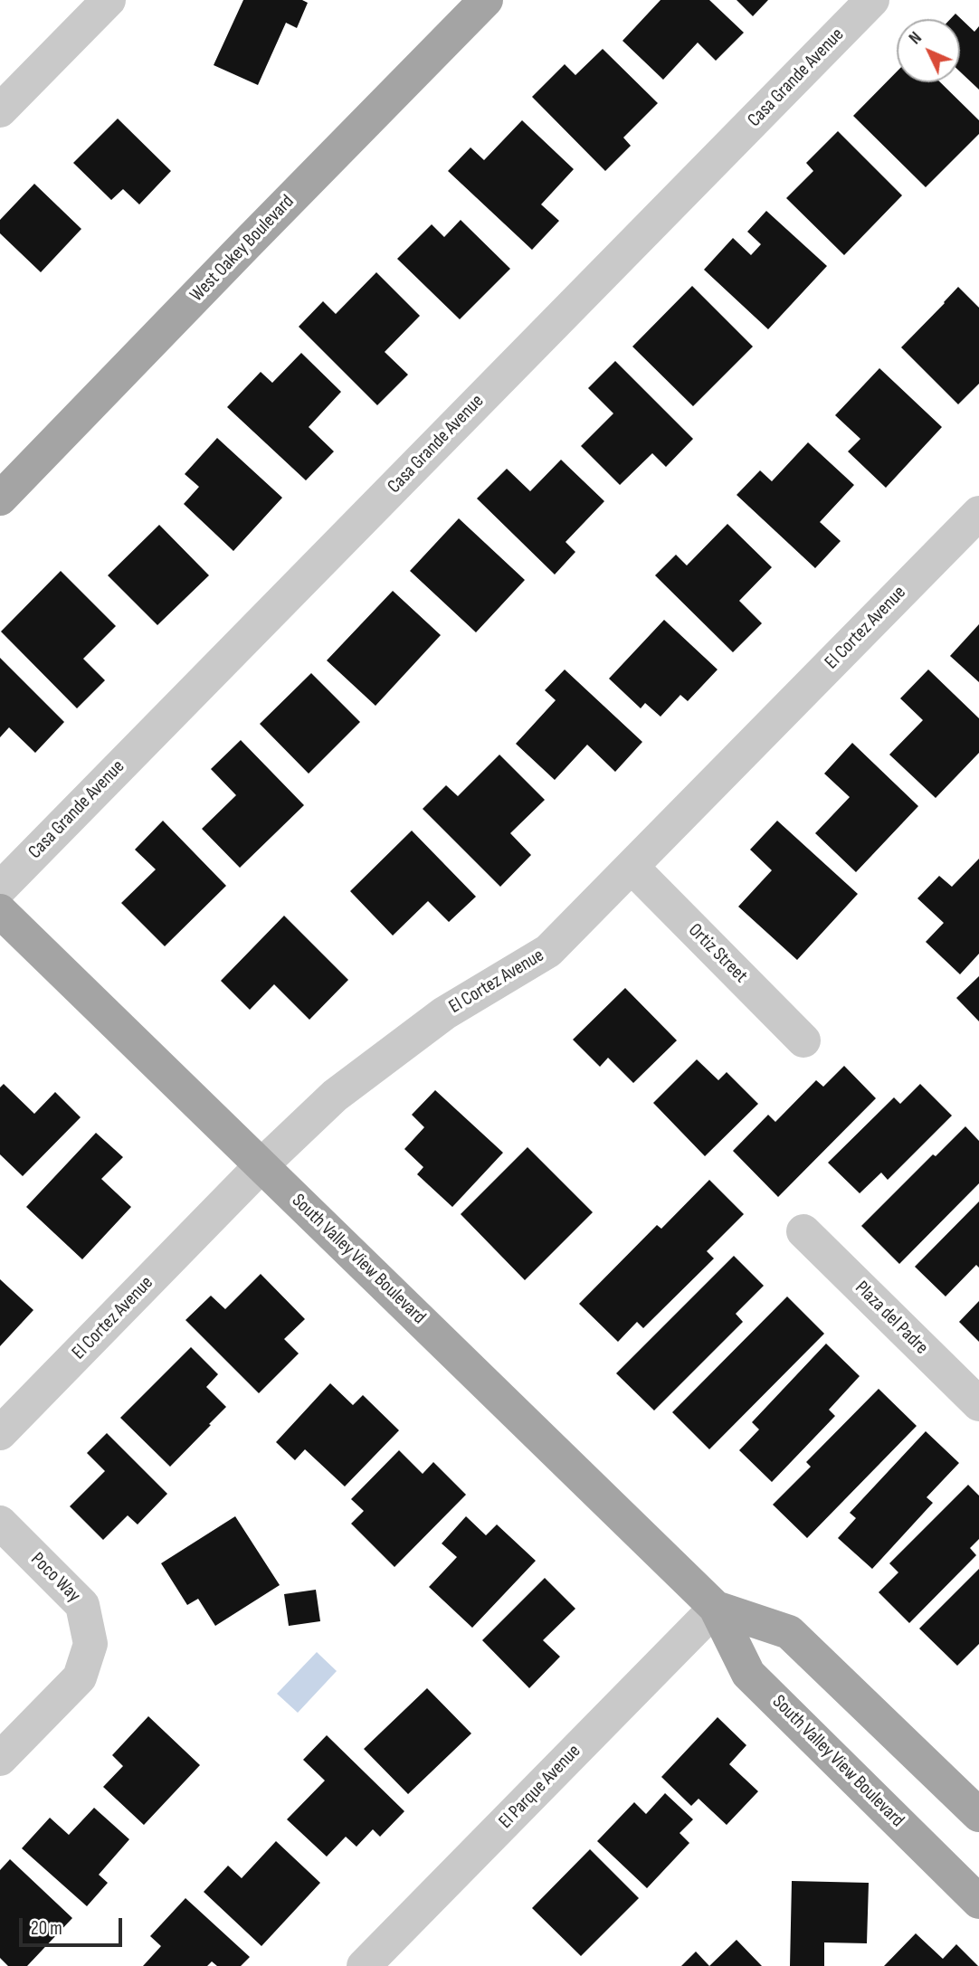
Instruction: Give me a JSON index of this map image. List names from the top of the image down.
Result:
{
  "streets": {
    "main road": ["West Oakey Boulevard", "South Valley View Boulevard"],
    "street": [
      "Casa Grande Avenue",
      "El Cortez Avenue",
      "Ortiz Street",
      "Plaza del Padre",
      "Poco Way",
      "El Parque Avenue"
    ]
  },
  "crossings": [
    ["El Cortez Avenue", "Ortiz Street"],
    ["El Cortez Avenue", "South Valley View Boulevard"],
    ["South Valley View Boulevard", "El Parque Avenue"]
  ],
  "scale_bar": "20 m",
  "north": "top left"
}
